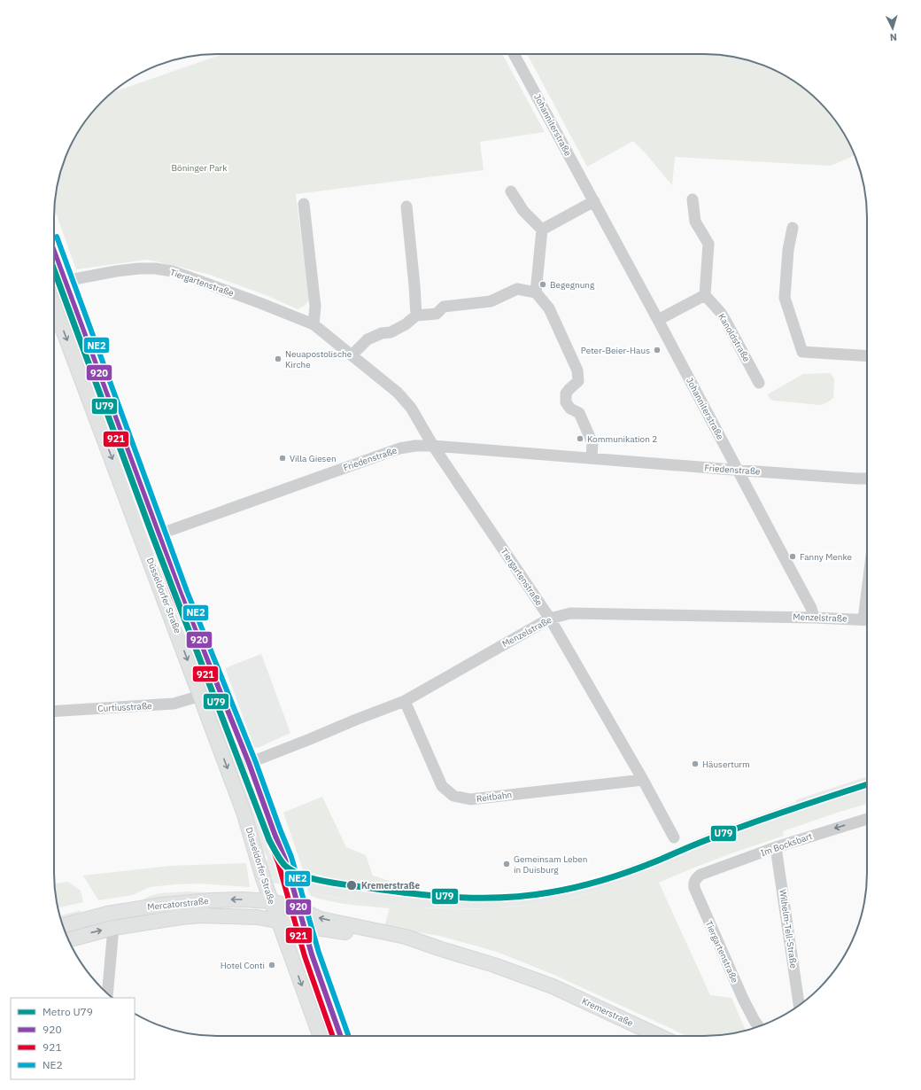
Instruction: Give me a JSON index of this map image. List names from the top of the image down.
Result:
{
  "streets": {
    "main road": ["Düsseldorfer Straße", "Mercatorstraße", "Kremerstraße"],
    "street": [
      "Johanniterstraße",
      "Tiergartenstraße",
      "Kanoldstraße",
      "Friedenstraße",
      "Menzelstraße",
      "Curtiusstraße",
      "Reitbahn",
      "Im Bocksbart",
      "Wilhelm-Tell-Straße"
    ]
  },
  "crossings": [
    ["Johanniterstraße", "Friedenstraße"],
    ["Johanniterstraße", "Menzelstraße"],
    ["Tiergartenstraße", "Friedenstraße"],
    ["Tiergartenstraße", "Düsseldorfer Straße"],
    ["Tiergartenstraße", "Menzelstraße"],
    ["Tiergartenstraße", "Reitbahn"],
    ["Tiergartenstraße", "Im Bocksbart"],
    ["Friedenstraße", "Düsseldorfer Straße"],
    ["Düsseldorfer Straße", "Menzelstraße"],
    ["Düsseldorfer Straße", "Curtiusstraße"],
    ["Düsseldorfer Straße", "Mercatorstraße"],
    ["Düsseldorfer Straße", "Kremerstraße"],
    ["Menzelstraße", "Reitbahn"],
    ["Im Bocksbart", "Wilhelm-Tell-Straße"],
    ["Mercatorstraße", "Kremerstraße"]
  ],
  "one_way": ["Im Bocksbart"],
  "parks": ["Böninger Park"],
  "places": [
    "Begegnung",
    "Peter-Beier-Haus",
    "Neuapostolische Kirche",
    "Kommunikation 2",
    "Villa Giesen",
    "Fanny Menke",
    "Häuserturm",
    "Gemeinsam Leben in Duisburg",
    "Kremerstraße",
    "Hotel Conti"
  ],
  "lines": [
    "transit line NE2",
    "transit line 920",
    "metro line U79",
    "transit line 921"
  ],
  "legend": [
    "Metro U79",
    "920",
    "921",
    "NE2"
  ],
  "north": "bottom"
}
